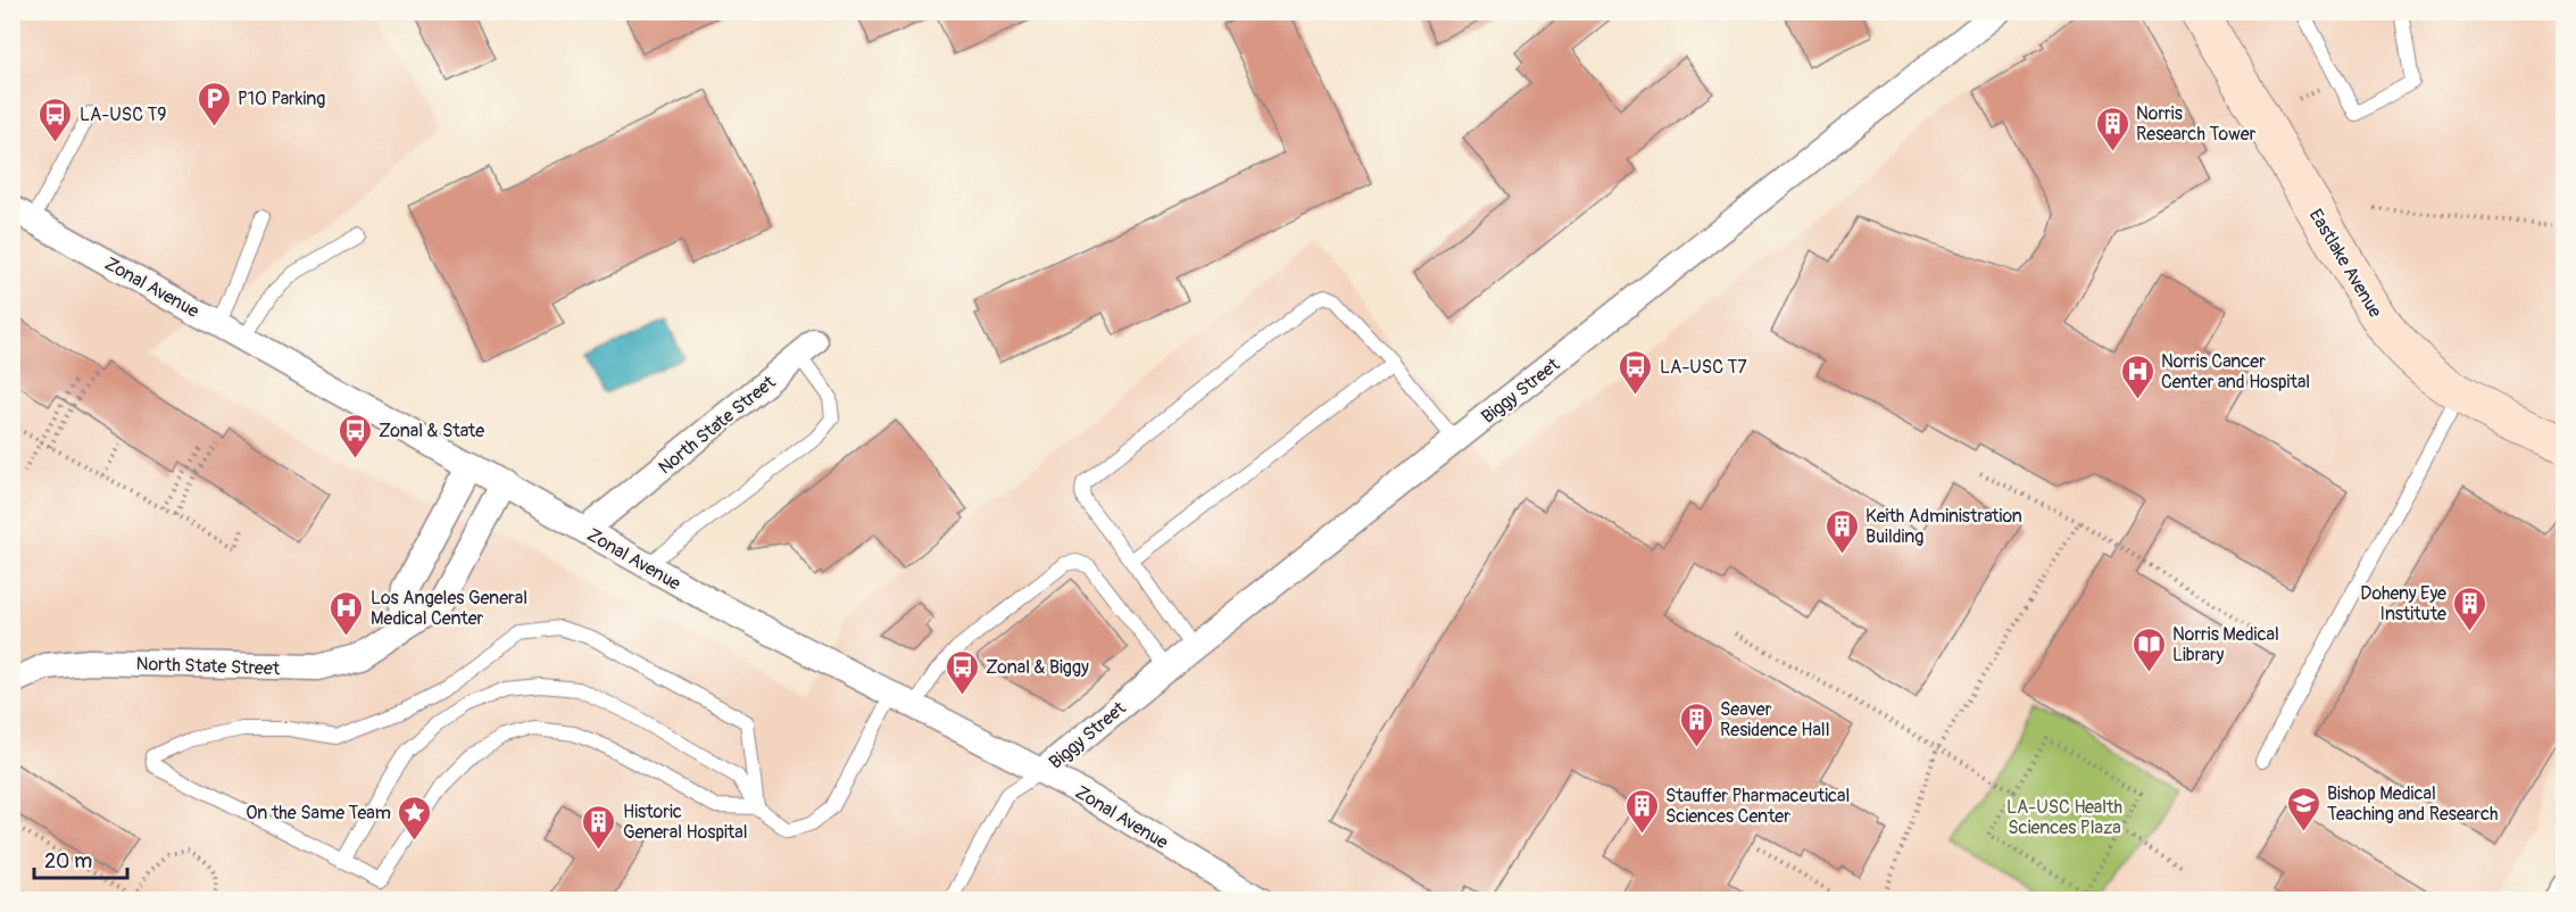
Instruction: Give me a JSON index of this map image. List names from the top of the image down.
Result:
{
  "streets": {
    "street": [
      "Eastlake Avenue",
      "Zonal Avenue",
      "Biggy Street",
      "North State Street"
    ]
  },
  "crossings": [
    ["Zonal Avenue", "Biggy Street"],
    ["Zonal Avenue", "North State Street"]
  ],
  "parks": ["LA-USC Health Sciences Plaza"],
  "places": {
    "parking": ["P10 Parking"],
    "bus stop": [
      "LA-USC T9",
      "LA-USC T7",
      "Zonal & State",
      "Zonal & Biggy"
    ],
    "building": [
      "Norris Research Tower",
      "Keith Administration Building",
      "Doheny Eye Institute",
      "Seaver Residence Hall",
      "Stauffer Pharmaceutical Sciences Center",
      "Historic General Hospital"
    ],
    "hospital": ["Norris Cancer Center and Hospital", "Los Angeles General Medical Center"],
    "library": ["Norris Medical Library"],
    "school or university": ["Bishop Medical Teaching and Research"],
    "place": ["On the Same Team"]
  },
  "scale_bar": "20 m"
}
